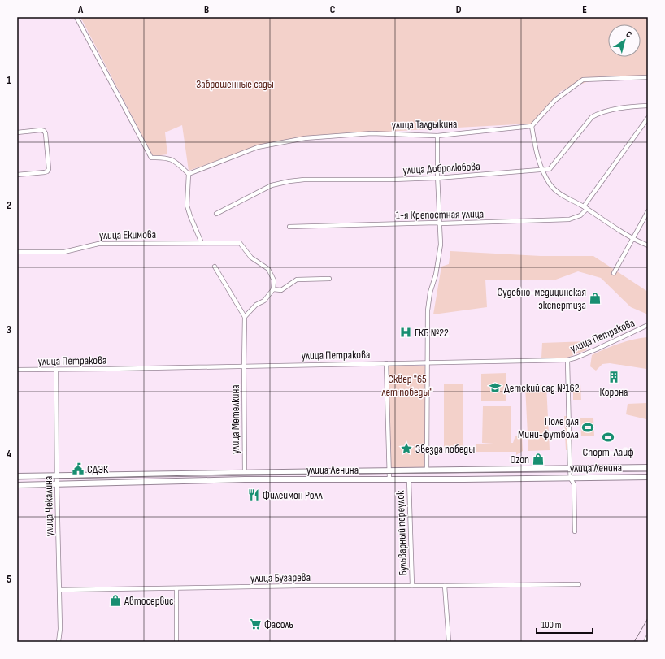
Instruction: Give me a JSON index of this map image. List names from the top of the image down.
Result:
{
  "streets": {
    "main road": ["улица Ленина"],
    "street": [
      "улица Талдыкина",
      "улица Добролюбова",
      "1-я Крепостная улица",
      "улица Екимова",
      "улица Петракова",
      "улица Метелкина",
      "улица Чекалина",
      "Бульварный переулок",
      "улица Бугарева"
    ]
  },
  "crossings": [
    ["улица Петракова", "улица Метелкина"],
    ["улица Петракова", "улица Чекалина"],
    ["улица Метелкина", "улица Ленина"],
    ["улица Ленина", "улица Чекалина"],
    ["улица Ленина", "Бульварный переулок"],
    ["улица Чекалина", "улица Бугарева"],
    ["Бульварный переулок", "улица Бугарева"]
  ],
  "parks": ["Заброшенные сады", "Сквер \"65 лет победы\""],
  "places": {
    "shop": ["Судебно-медицинская экспертиза", "Ozon", "Автосервис"],
    "hospital": ["ГКБ №22"],
    "building": ["Корона"],
    "school or university": ["Детский сад №162"],
    "sports": ["Поле для Мини-футбола", "Спорт-Лайф"],
    "place": ["Звезда победы"],
    "public building": ["СДЭК"],
    "restaurant": ["Филеймон Ролл"],
    "supermarket": ["Фасоль"]
  },
  "scale_bar": "100 m",
  "north": "top right",
  "grid": {
    "columns": [
      "A",
      "B",
      "C",
      "D",
      "E"
    ],
    "rows": [
      "1",
      "2",
      "3",
      "4",
      "5"
    ]
  }
}
